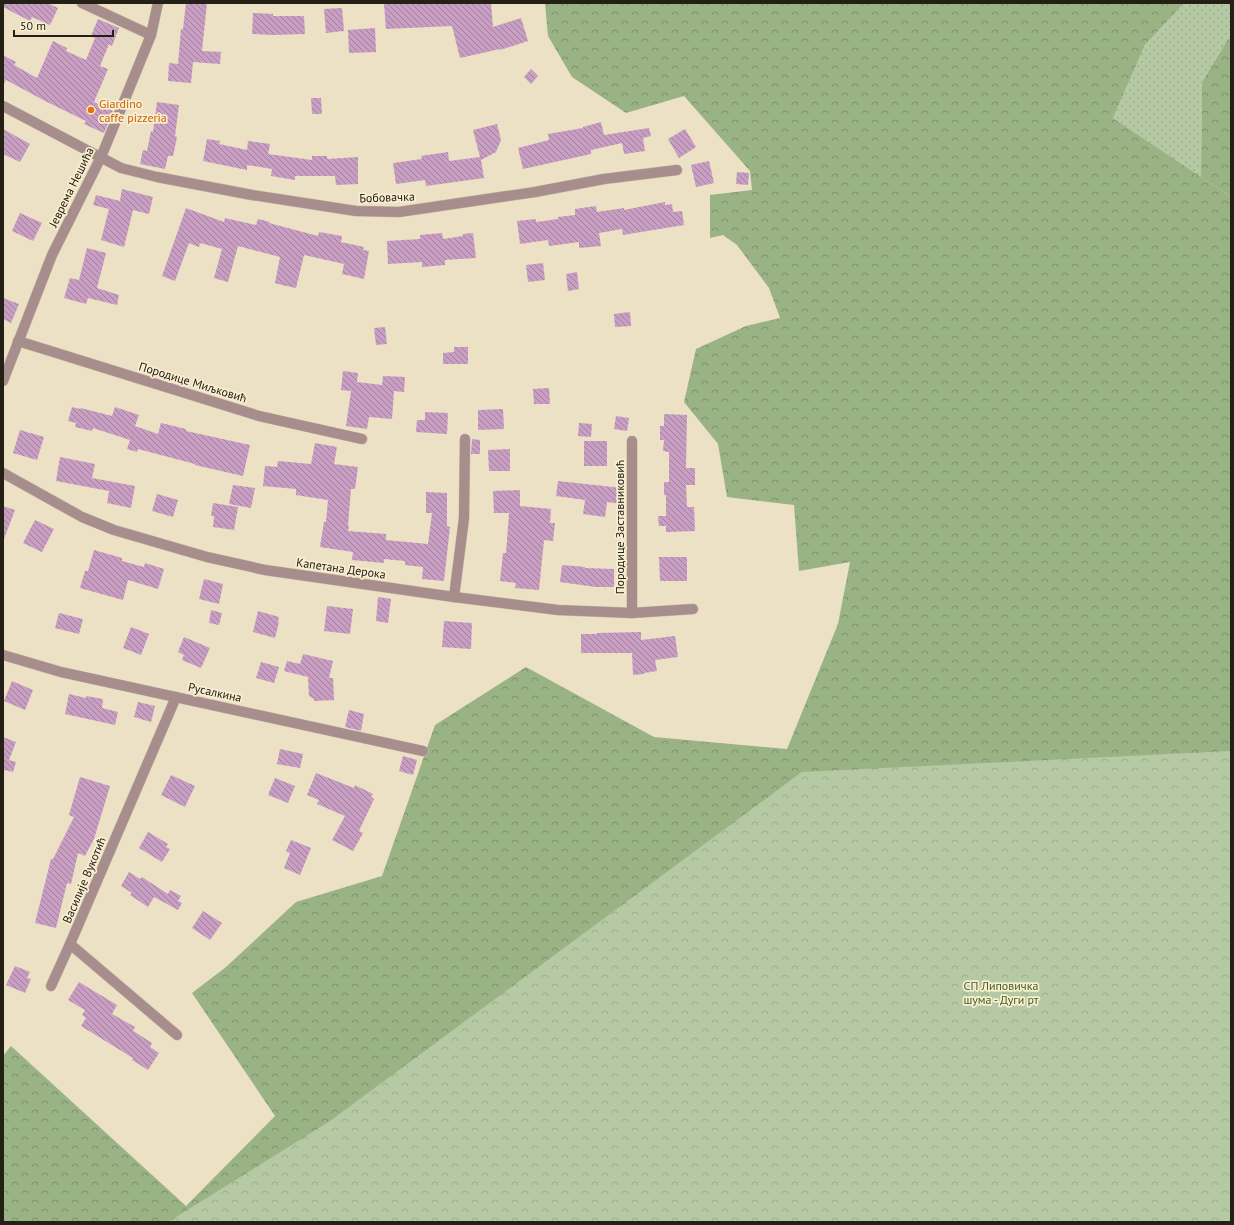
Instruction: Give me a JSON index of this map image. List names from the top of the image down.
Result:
{
  "streets": {
    "street": [
      "Јеврема Нешића",
      "Бобовачка",
      "Породице Миљковић",
      "Породице Заставниковић",
      "Капетана Дерока",
      "Русалкина",
      "Василије Вукотић"
    ]
  },
  "crossings": [
    ["Јеврема Нешића", "Бобовачка"],
    ["Јеврема Нешића", "Породице Миљковић"],
    ["Породице Заставниковић", "Капетана Дерока"],
    ["Русалкина", "Василије Вукотић"]
  ],
  "parks": ["СП Липовичка шума - Дуги рт"],
  "places": ["Giardino caffe pizzeria"],
  "scale_bar": "50 m"
}
